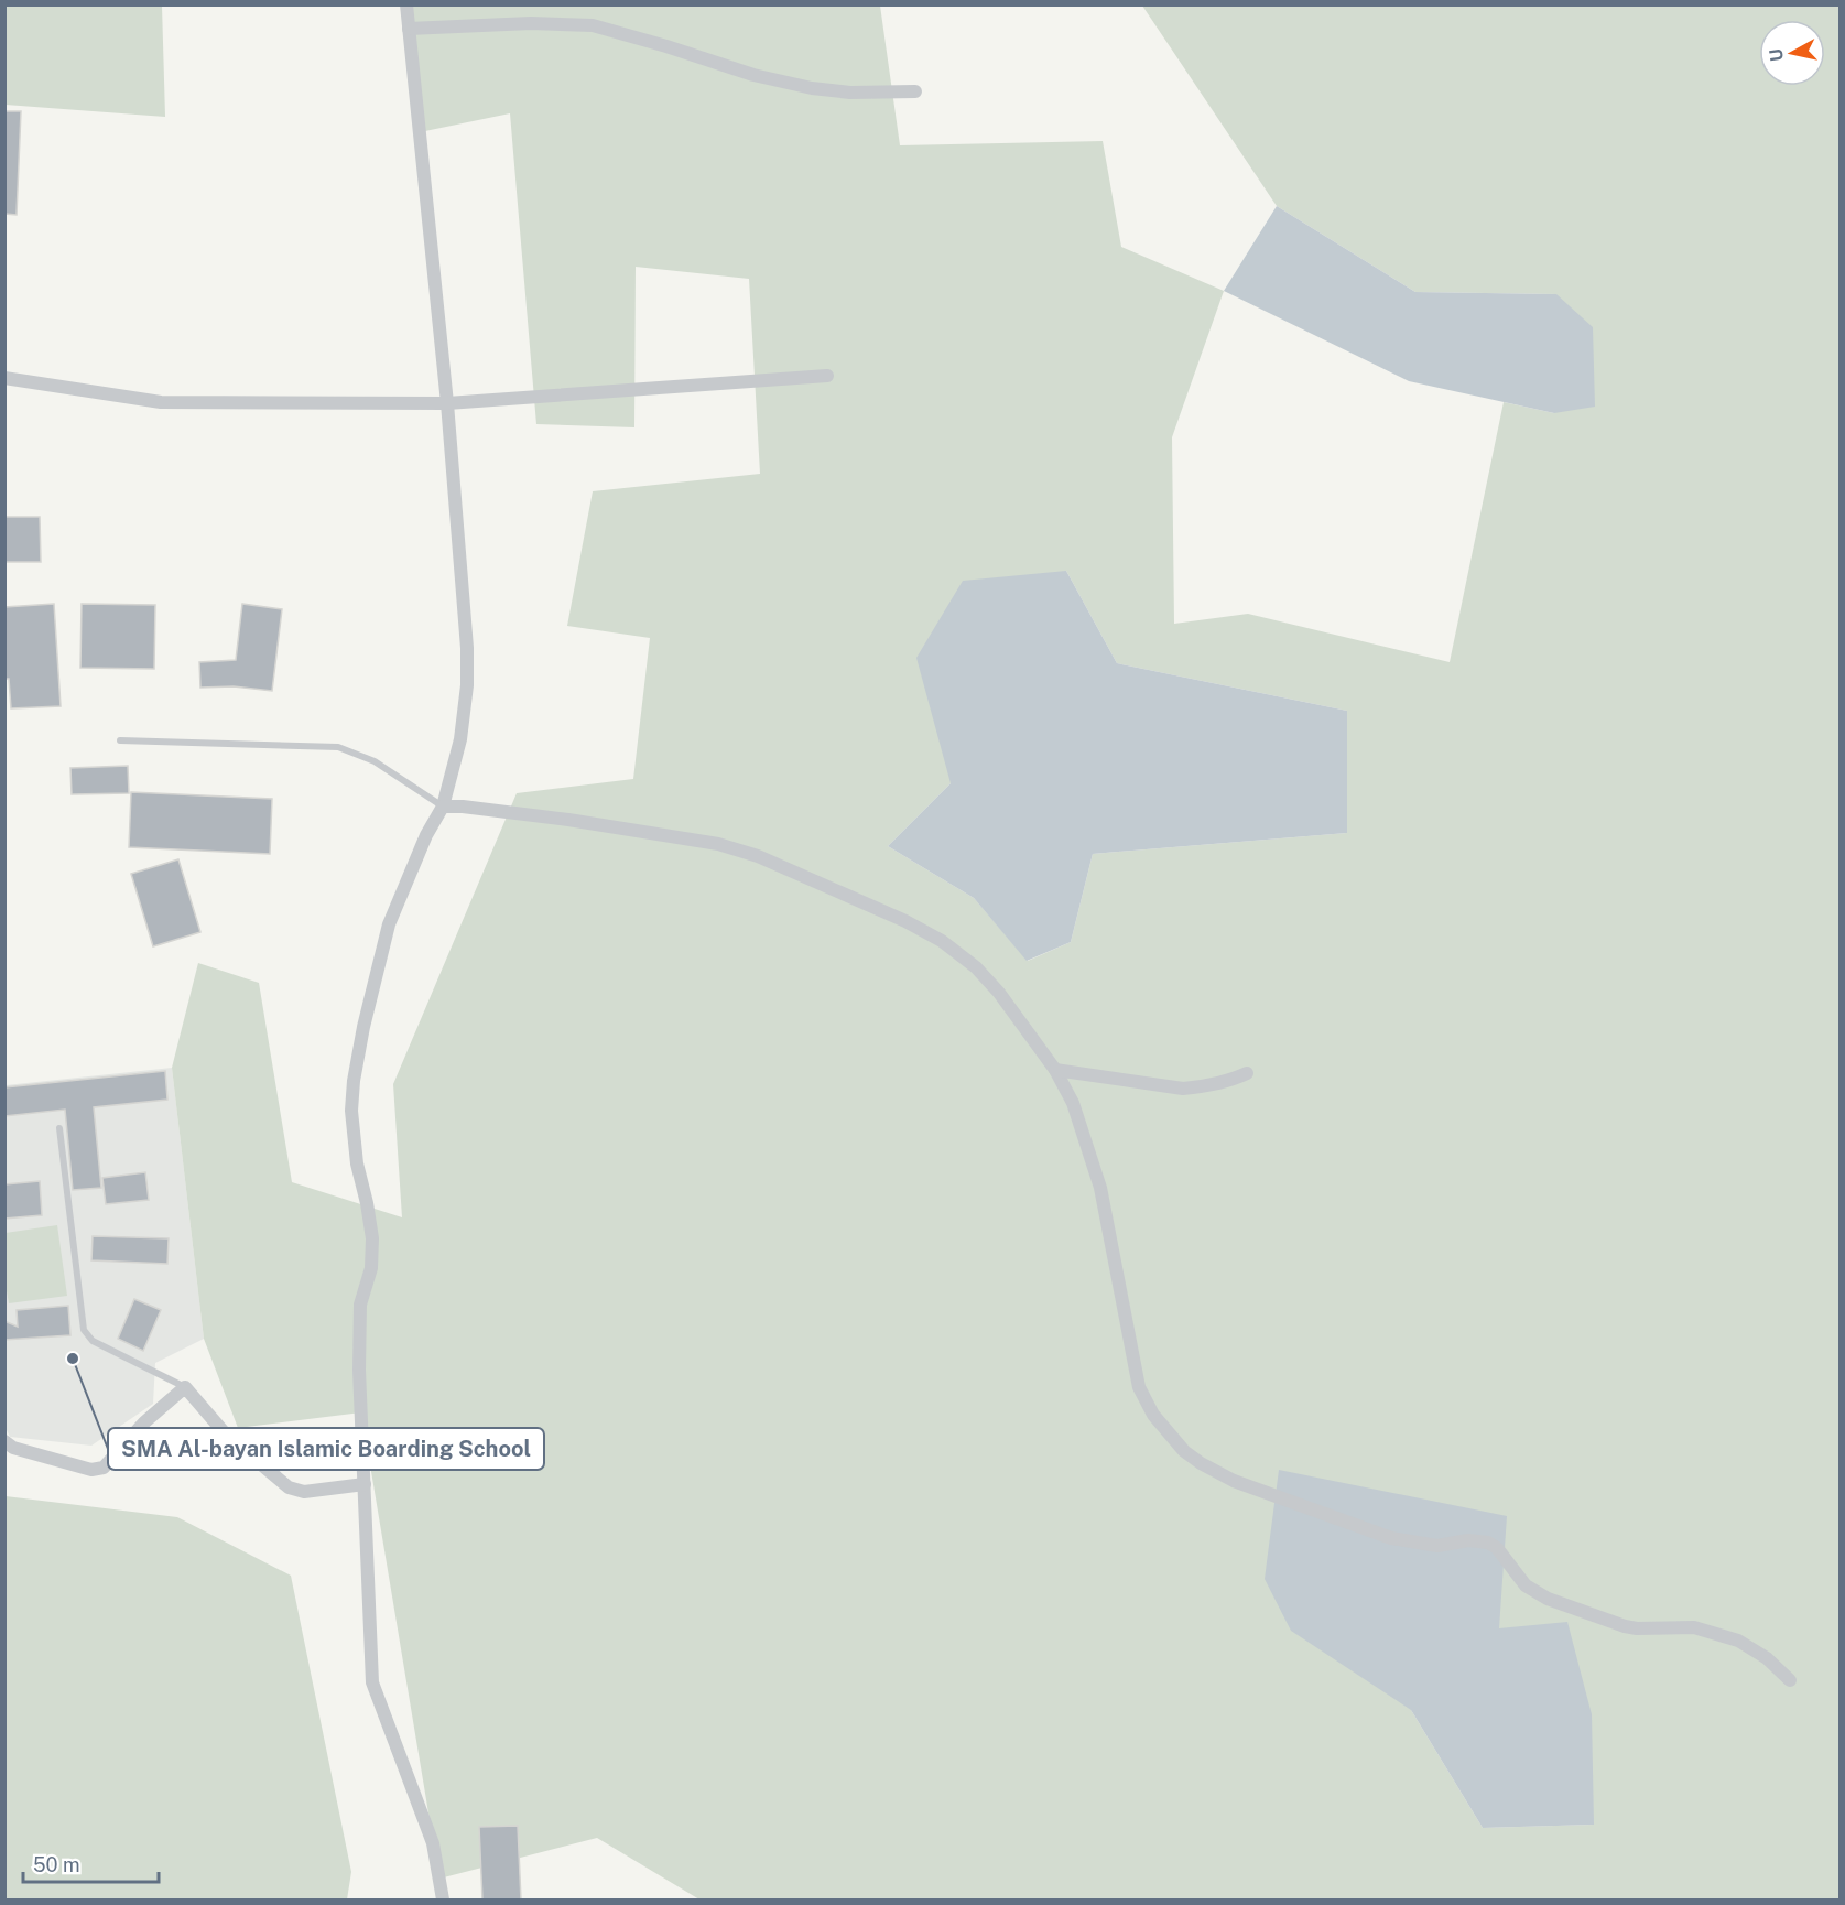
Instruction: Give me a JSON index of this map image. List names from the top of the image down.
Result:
{
  "places": ["SMA Al-bayan Islamic Boarding School"],
  "scale_bar": "50 m",
  "north": "left"
}
